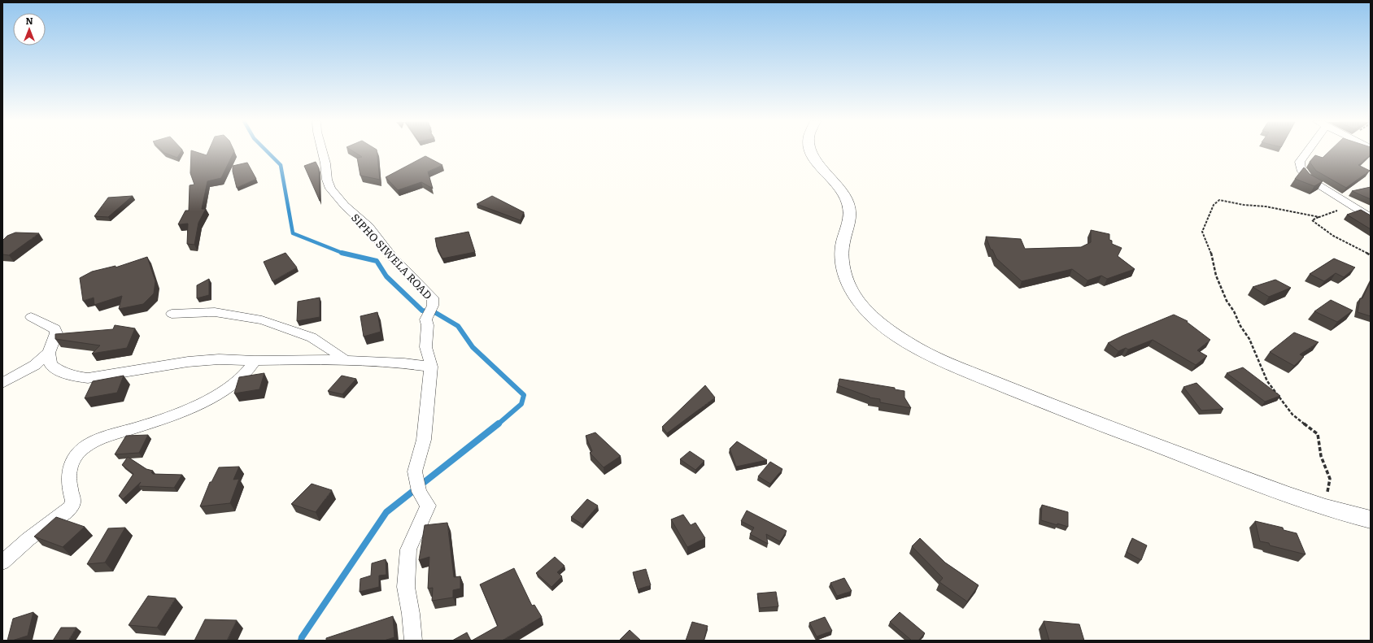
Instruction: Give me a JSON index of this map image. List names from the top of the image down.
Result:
{
  "streets": {
    "street": ["SIPHO SIWELA ROAD"]
  },
  "north": "top"
}
